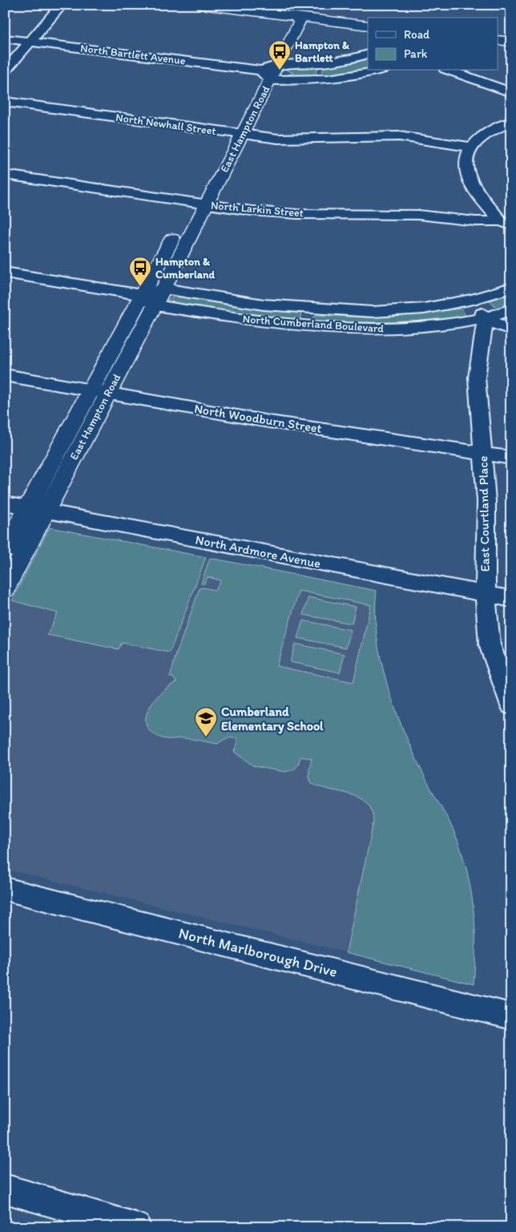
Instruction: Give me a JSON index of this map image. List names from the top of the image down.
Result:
{
  "streets": {
    "main road": ["East Hampton Road"],
    "street": [
      "North Bartlett Avenue",
      "North Newhall Street",
      "North Larkin Street",
      "North Cumberland Boulevard",
      "North Woodburn Street",
      "East Courtland Place",
      "North Ardmore Avenue",
      "North Marlborough Drive"
    ]
  },
  "crossings": [
    ["North Bartlett Avenue", "East Hampton Road"],
    ["North Newhall Street", "East Hampton Road"],
    ["East Hampton Road", "North Larkin Street"],
    ["East Hampton Road", "North Cumberland Boulevard"],
    ["East Hampton Road", "North Woodburn Street"],
    ["East Hampton Road", "North Ardmore Avenue"],
    ["North Cumberland Boulevard", "East Courtland Place"],
    ["North Woodburn Street", "East Courtland Place"],
    ["East Courtland Place", "North Ardmore Avenue"]
  ],
  "places": {
    "bus stop": ["Hampton & Bartlett", "Hampton & Cumberland"],
    "school or university": ["Cumberland Elementary School"]
  },
  "legend": ["Road", "Park"]
}
